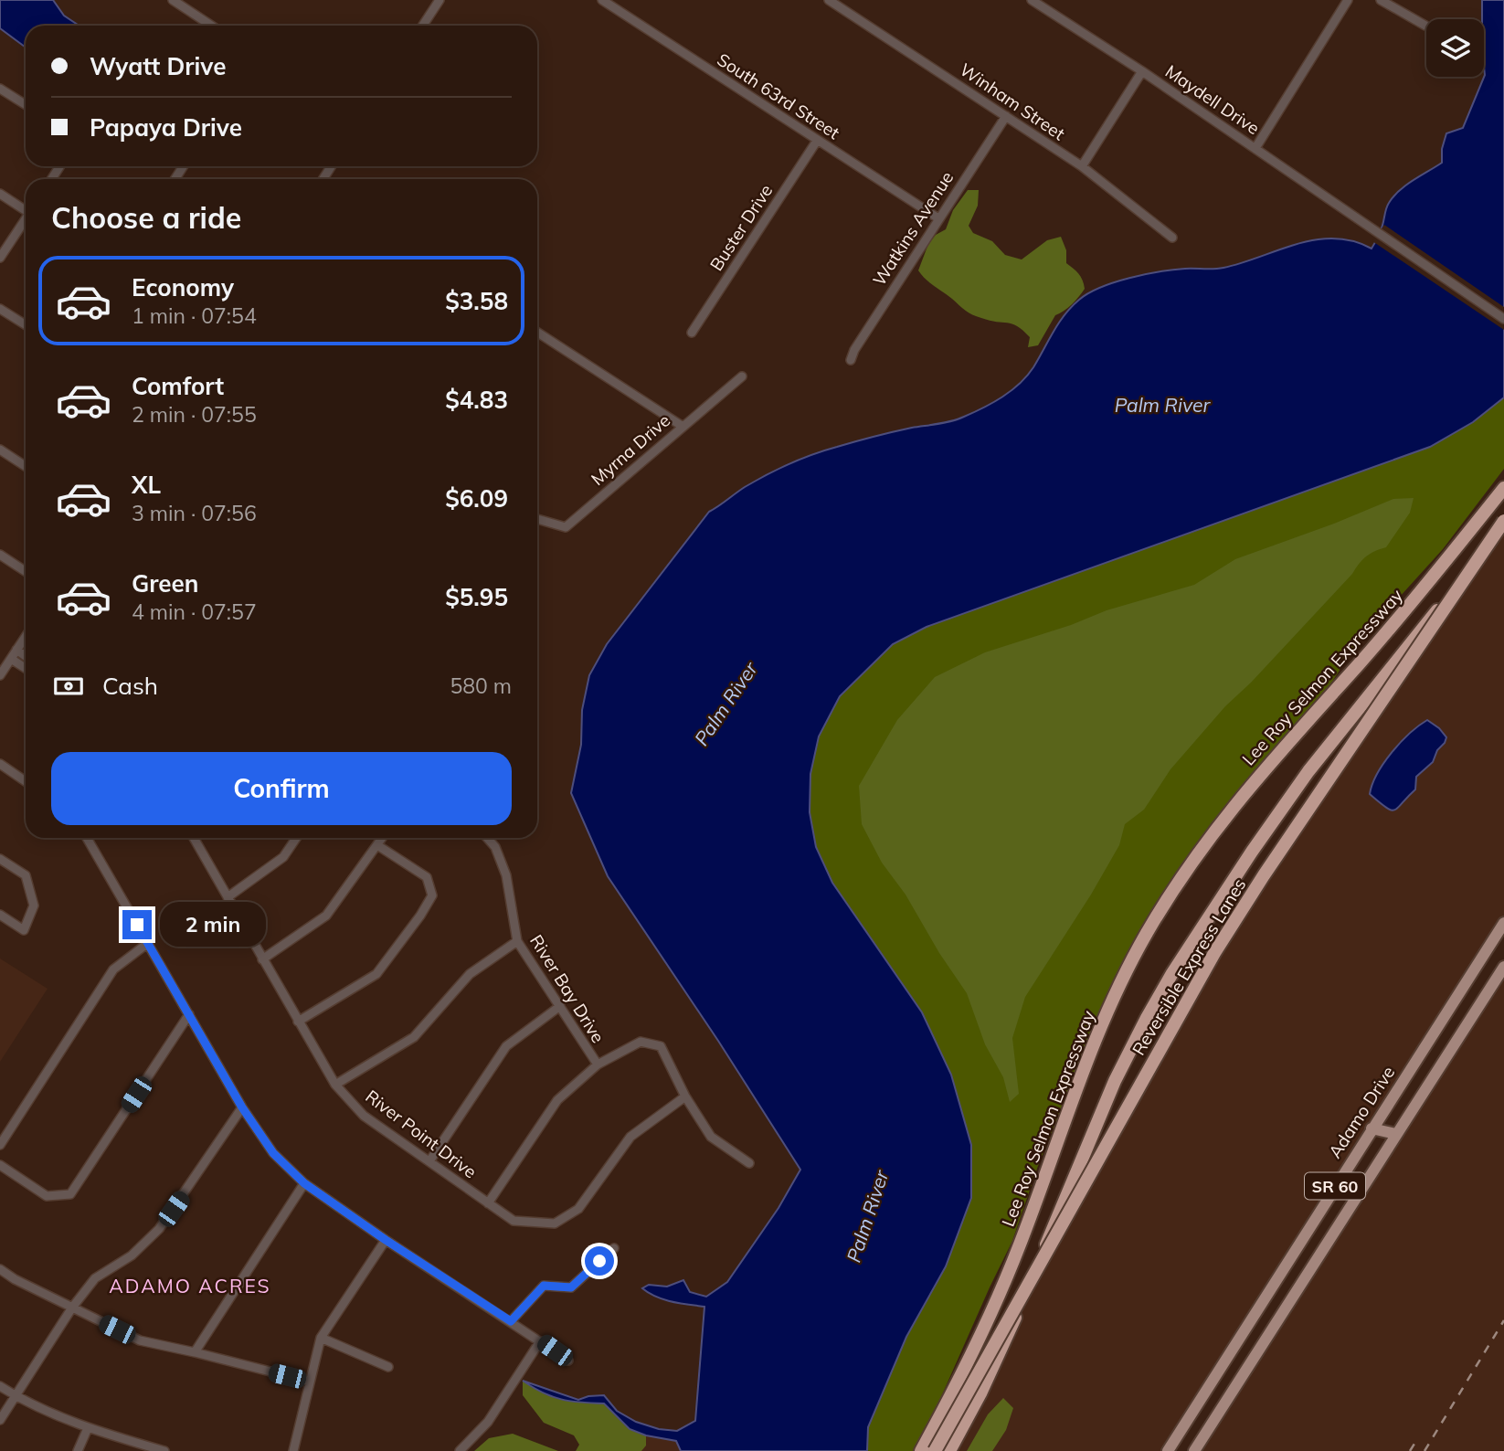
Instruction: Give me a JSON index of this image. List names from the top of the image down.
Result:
{
  "streets": {
    "highway": ["Lee Roy Selmon Expressway", "Reversible Express Lanes"],
    "main road": ["Adamo Drive", "SR 60"],
    "street": [
      "South 63rd Street",
      "Maydell Drive",
      "Winham Street",
      "Buster Drive",
      "Watkins Avenue",
      "Myrna Drive",
      "River Bay Drive",
      "River Point Drive"
    ]
  },
  "crossings": [
    ["South 63rd Street", "Buster Drive"],
    ["South 63rd Street", "Watkins Avenue"],
    ["Winham Street", "Watkins Avenue"],
    ["River Bay Drive", "River Point Drive"]
  ],
  "districts": ["ADAMO ACRES"],
  "water": ["Palm River"],
  "page": {
    "banner": ["Wyatt Drive", "Papaya Drive"],
    "heading": "Choose a ride",
    "list": [
      {
        "name": "Economy",
        "note": "1 min · 07:54",
        "value": "$3.58"
      },
      {
        "name": "Comfort",
        "note": "2 min · 07:55",
        "value": "$4.83"
      },
      {
        "name": "XL",
        "note": "3 min · 07:56",
        "value": "$6.09"
      },
      {
        "name": "Green",
        "note": "4 min · 07:57",
        "value": "$5.95"
      }
    ],
    "pay": ["Cash", "580 m"],
    "buttons": "Confirm",
    "bubble": "2 min"
  }
}
